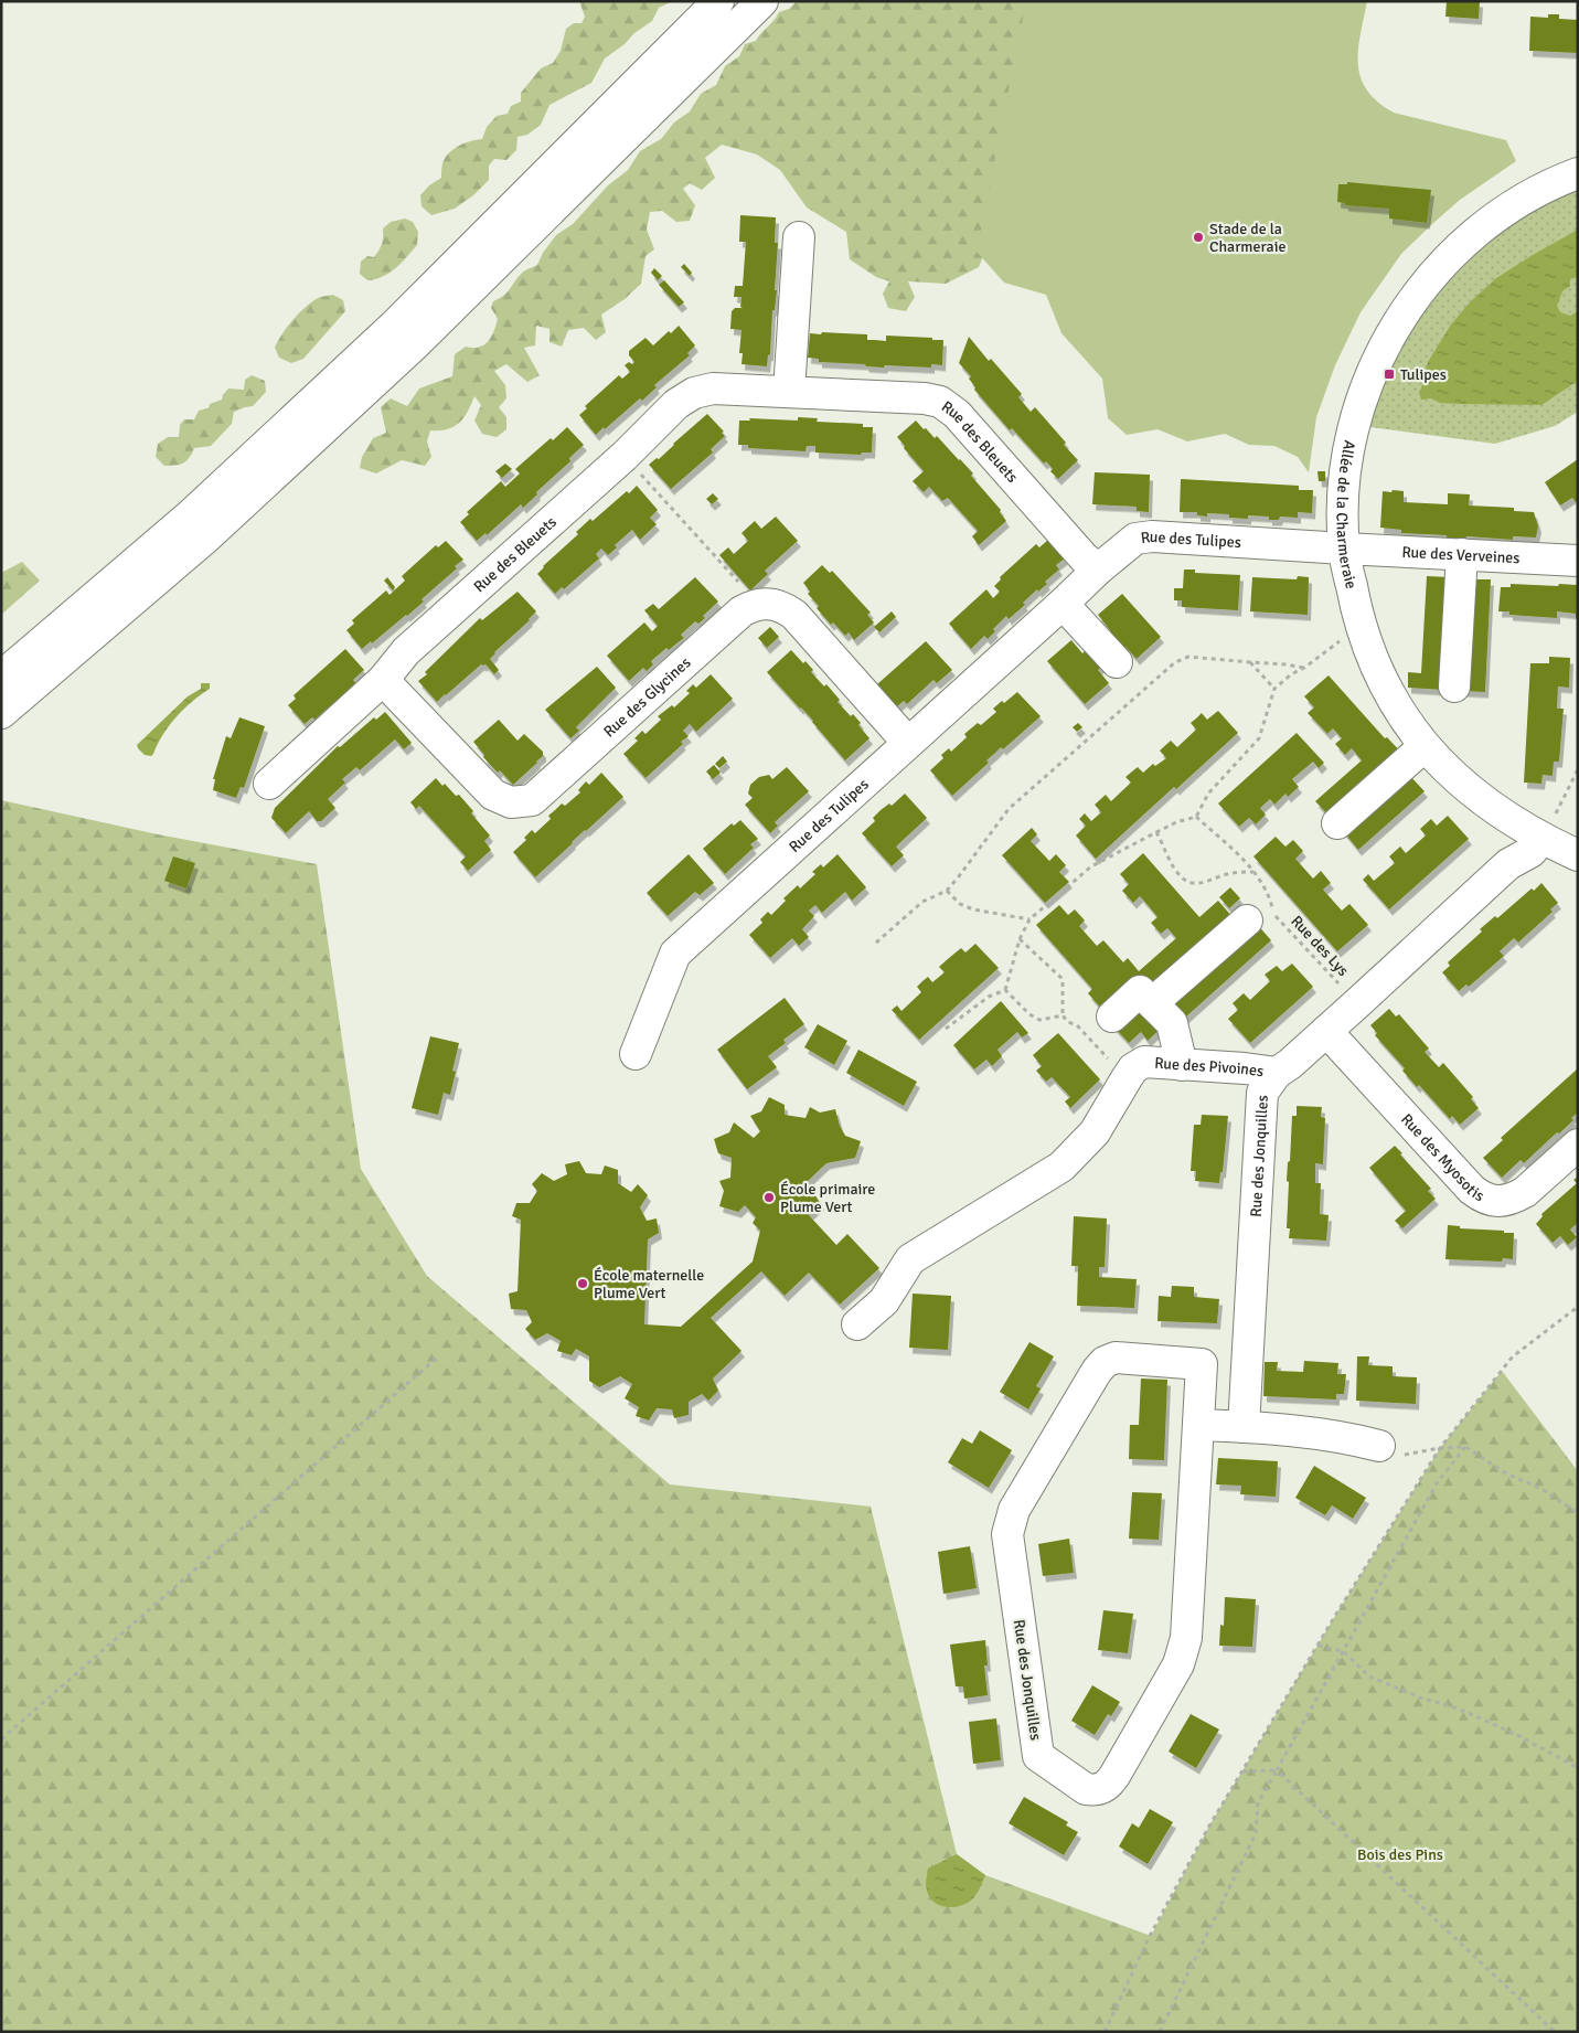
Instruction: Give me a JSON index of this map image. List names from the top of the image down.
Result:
{
  "streets": {
    "main road": [
      "Rue des Bleuets",
      "Allée de la Charmeraie",
      "Rue des Tulipes",
      "Rue des Verveines",
      "Rue des Glycines",
      "Rue des Pivoines",
      "Rue des Myosotis",
      "Rue des Jonquilles"
    ],
    "path": ["Rue des Lys"]
  },
  "crossings": [
    ["Rue des Bleuets", "Rue des Tulipes"],
    ["Rue des Bleuets", "Rue des Glycines"],
    ["Allée de la Charmeraie", "Rue des Tulipes"],
    ["Allée de la Charmeraie", "Rue des Verveines"],
    ["Allée de la Charmeraie", "Rue des Jonquilles"],
    ["Rue des Tulipes", "Rue des Verveines"],
    ["Rue des Lys", "Rue des Jonquilles"],
    ["Rue des Pivoines", "Rue des Jonquilles"],
    ["Rue des Myosotis", "Rue des Jonquilles"]
  ],
  "parks": ["Bois des Pins"],
  "places": {
    "other": ["Stade de la Charmeraie", "École primaire Plume Vert", "École maternelle Plume Vert"],
    "transit": ["Tulipes"]
  }
}
